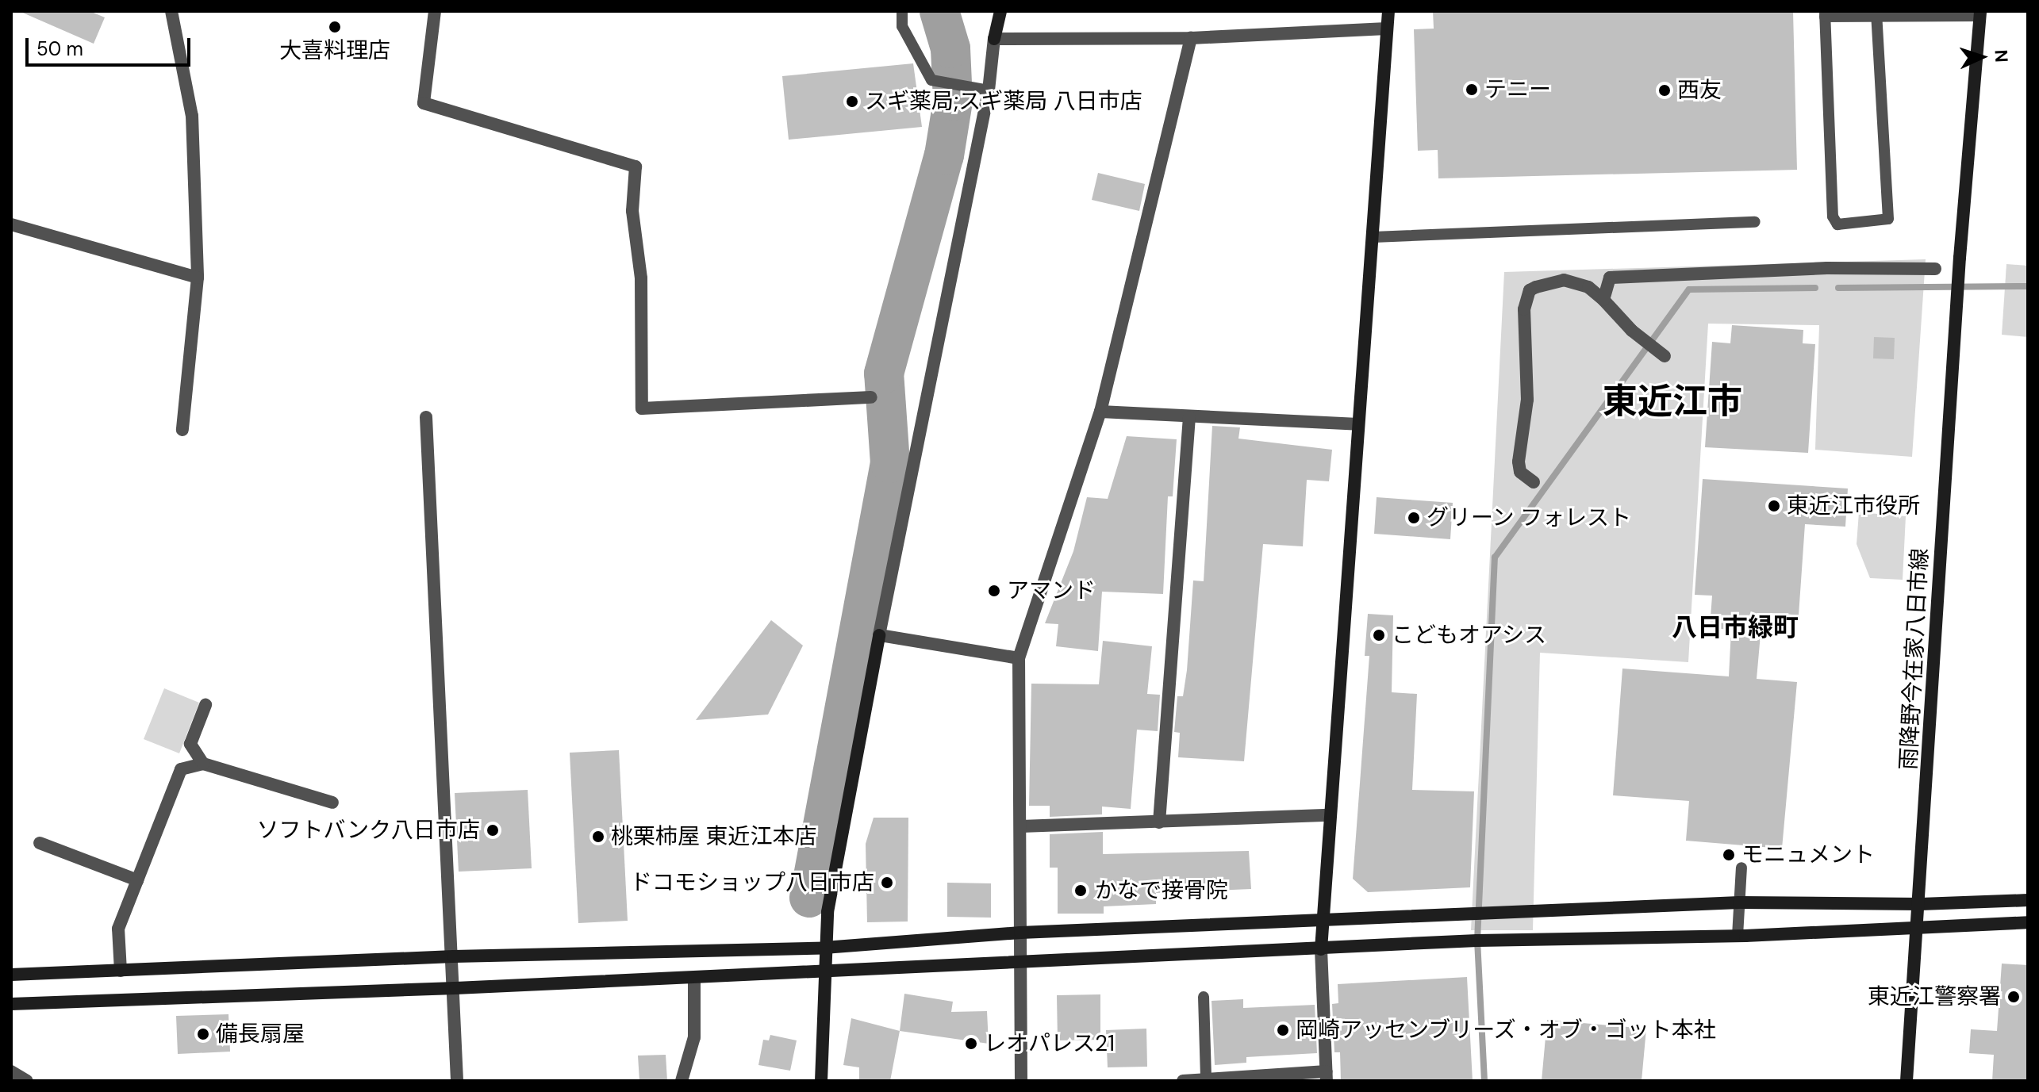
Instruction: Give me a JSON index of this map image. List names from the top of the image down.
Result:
{
  "streets": {
    "street": ["雨降野今在家八日市線"]
  },
  "districts": ["東近江市", "八日市緑町"],
  "places": [
    "大喜料理店",
    "テニー",
    "西友",
    "スギ薬局;スギ薬局 八日市店",
    "東近江市役所",
    "グリーン フォレスト",
    "アマンド",
    "こどもオアシス",
    "ソフトバンク八日市店",
    "桃栗柿屋 東近江本店",
    "モニュメント",
    "ドコモショップ八日市店",
    "かなで接骨院",
    "東近江警察署",
    "岡崎アッセンブリーズ・オブ・ゴット本社",
    "備長扇屋",
    "レオパレス21"
  ],
  "scale_bar": "50 m",
  "north": "right"
}
